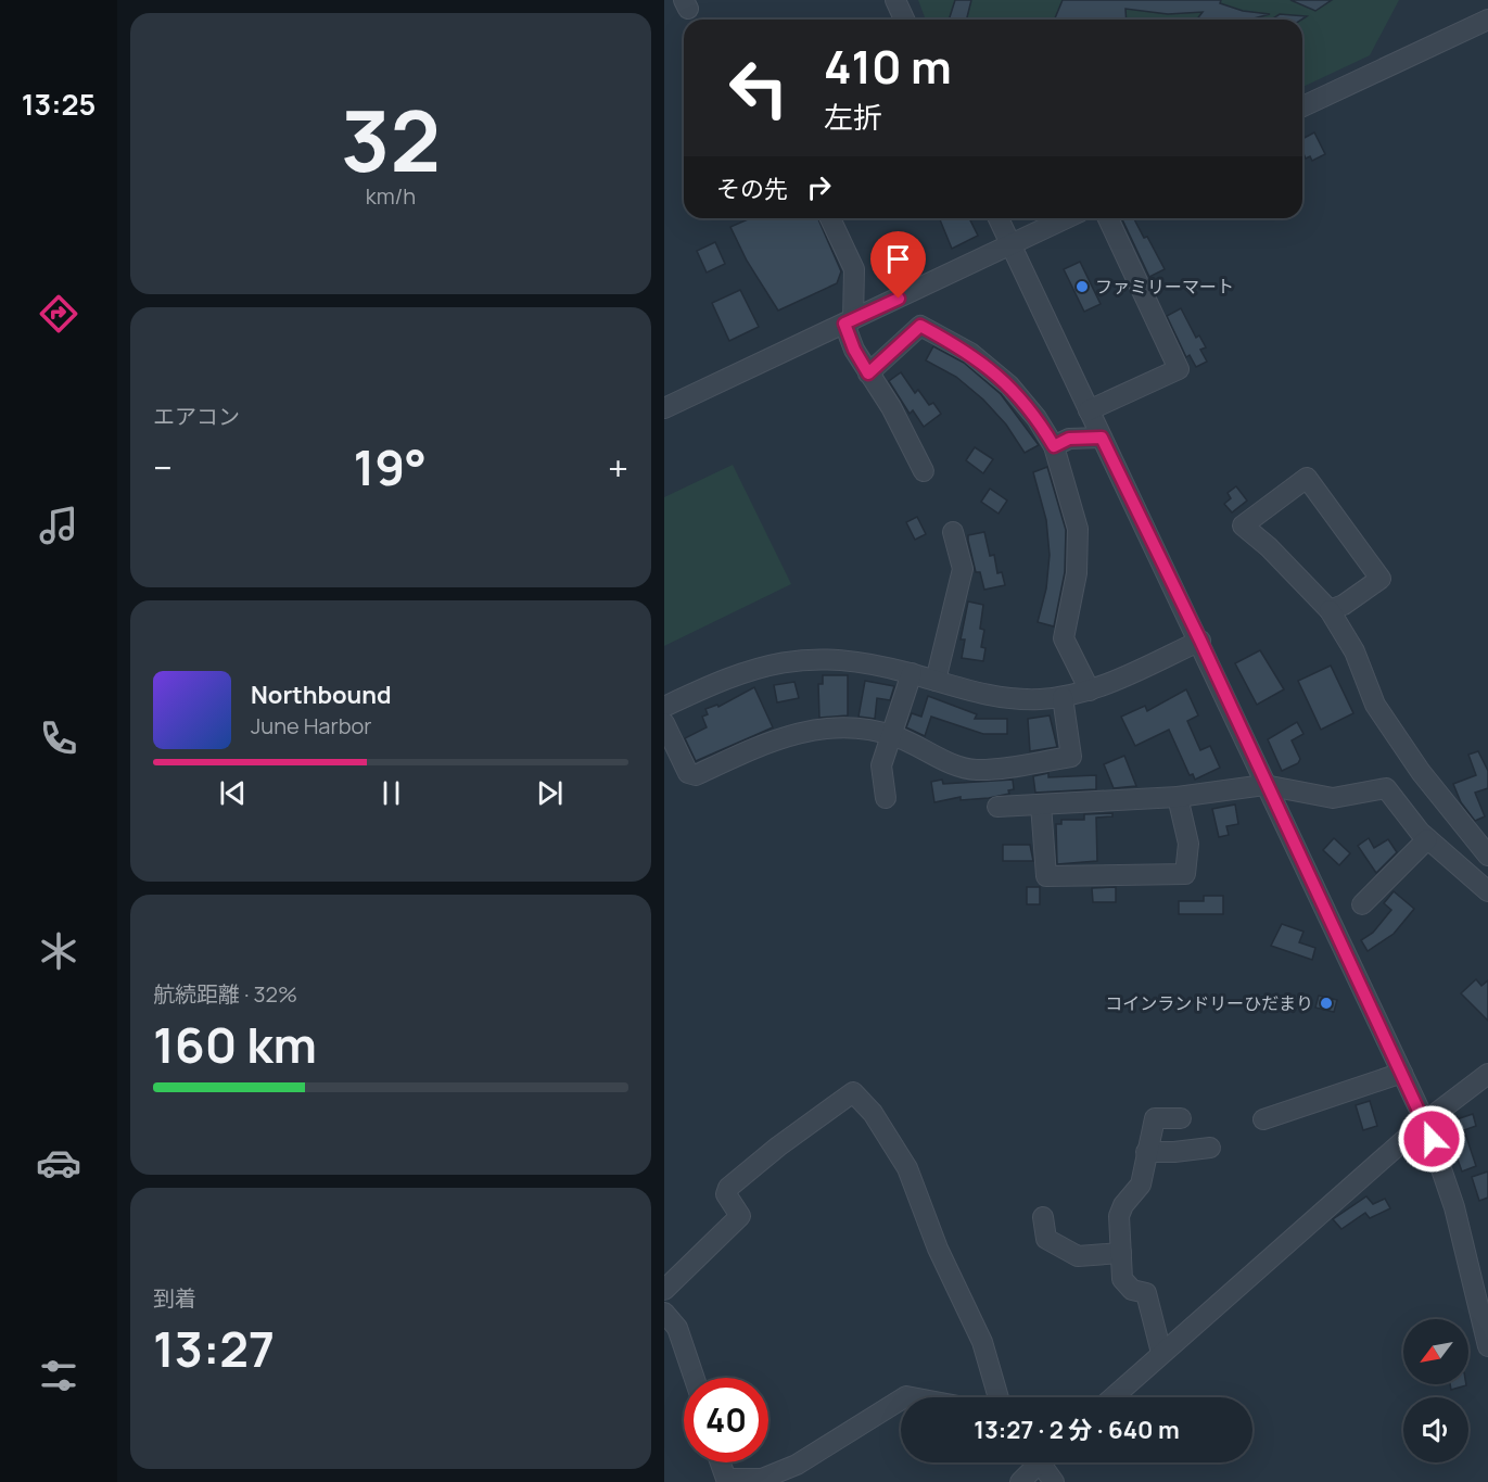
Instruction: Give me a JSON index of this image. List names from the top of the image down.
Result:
{
  "places": ["ファミリーマート", "コインランドリーひだまり"],
  "north": "bottom left",
  "page": {
    "tabs": "13:25",
    "tile": [
      ["32", "km/h"],
      "エアコン",
      ["航続距離 · 32%", "160 km"],
      ["到着", "13:27"]
    ],
    "turn": ["410 m", "左折"],
    "then": "その先",
    "heat": ["−", "19°", "+"],
    "song": ["Northbound", "June Harbor"],
    "limit": "40",
    "trip": "13:27 · 2 分 · 640 m"
  }
}
